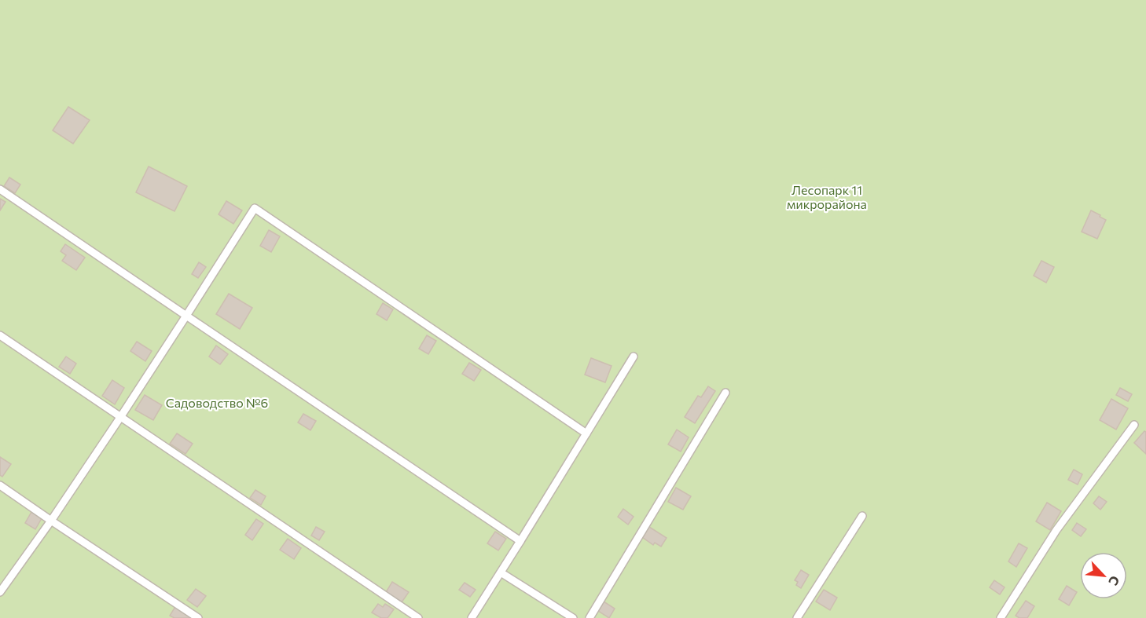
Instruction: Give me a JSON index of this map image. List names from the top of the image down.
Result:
{
  "parks": ["Лесопарк 11 микрорайона", "Садоводство №6"],
  "north": "bottom right"
}
